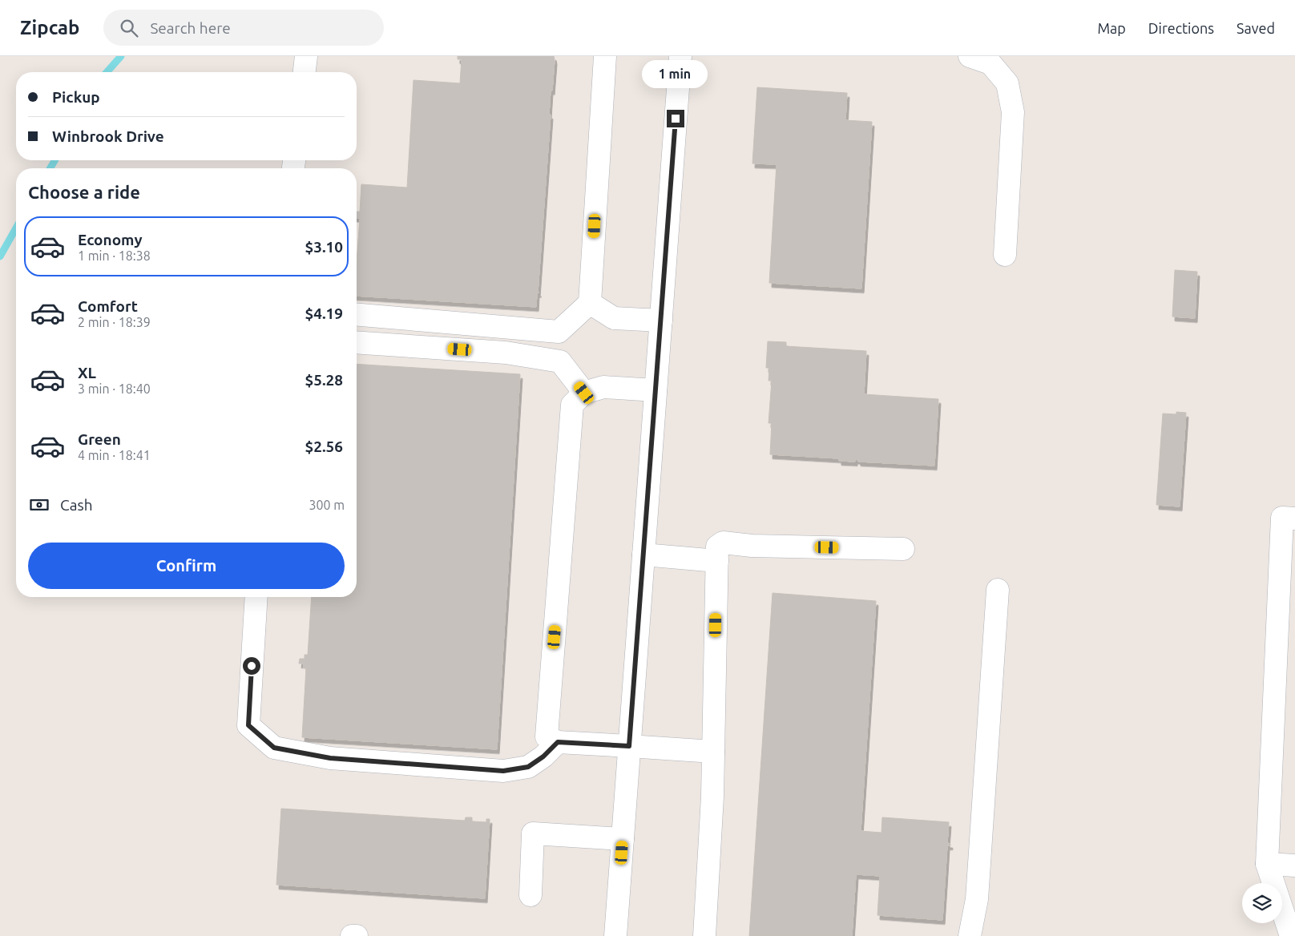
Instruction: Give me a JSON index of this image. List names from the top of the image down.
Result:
{
  "page": {
    "header": "Zipcab",
    "search": "Search here",
    "nav": ["Map", "Directions", "Saved"],
    "bubble": "1 min",
    "banner": ["Pickup", "Winbrook Drive"],
    "heading": "Choose a ride",
    "list": [
      {
        "name": "Economy",
        "note": "1 min · 18:38",
        "value": "$3.10"
      },
      {
        "name": "Comfort",
        "note": "2 min · 18:39",
        "value": "$4.19"
      },
      {
        "name": "XL",
        "note": "3 min · 18:40",
        "value": "$5.28"
      },
      {
        "name": "Green",
        "note": "4 min · 18:41",
        "value": "$2.56"
      }
    ],
    "pay": ["Cash", "300 m"],
    "buttons": "Confirm"
  }
}
